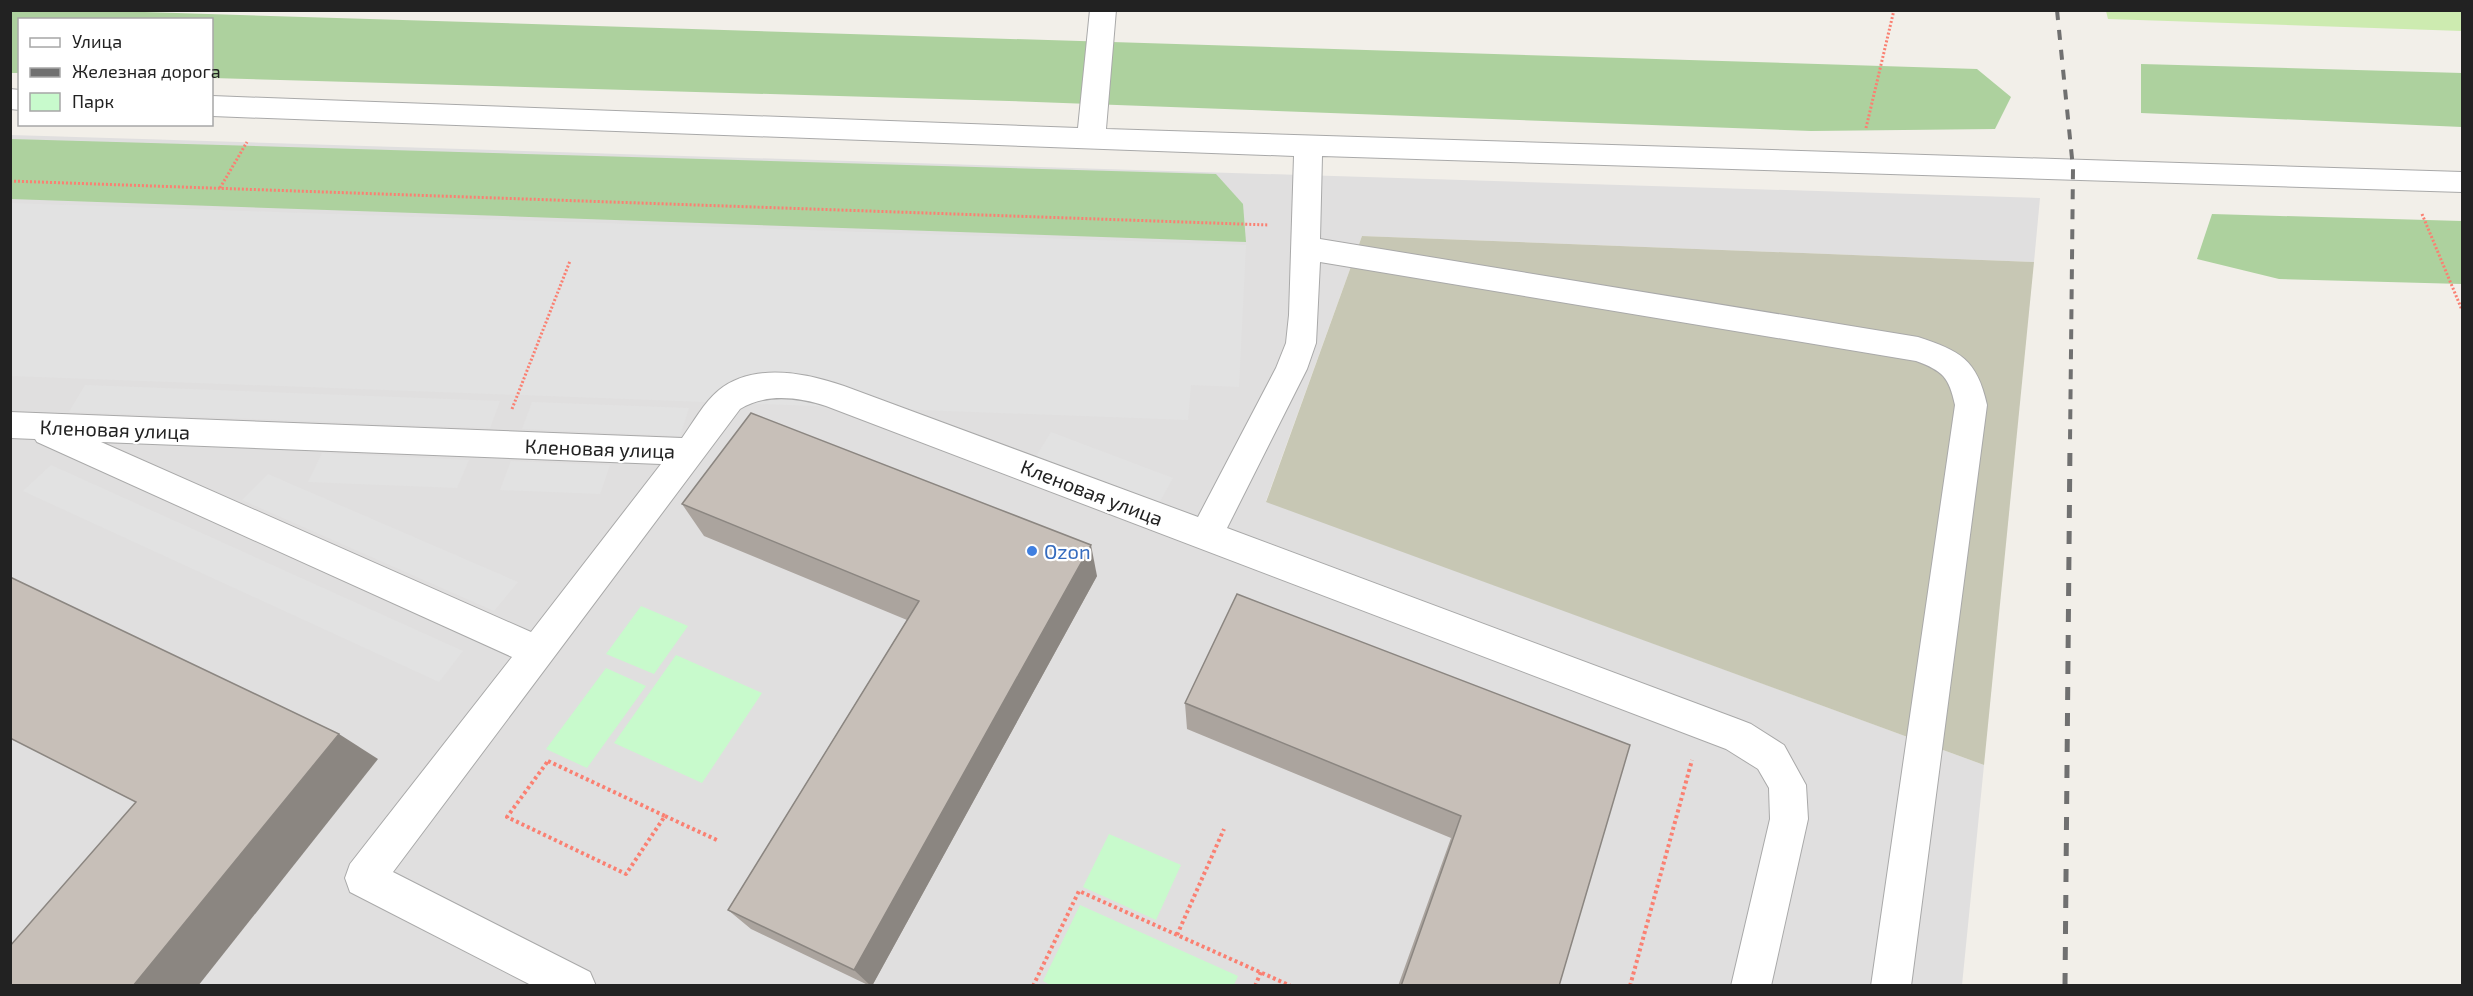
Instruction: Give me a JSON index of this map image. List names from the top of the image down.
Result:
{
  "streets": {
    "street": ["Кленовая улица"]
  },
  "places": ["Ozon"],
  "legend": ["Улица", "Железная дорога", "Парк"]
}
